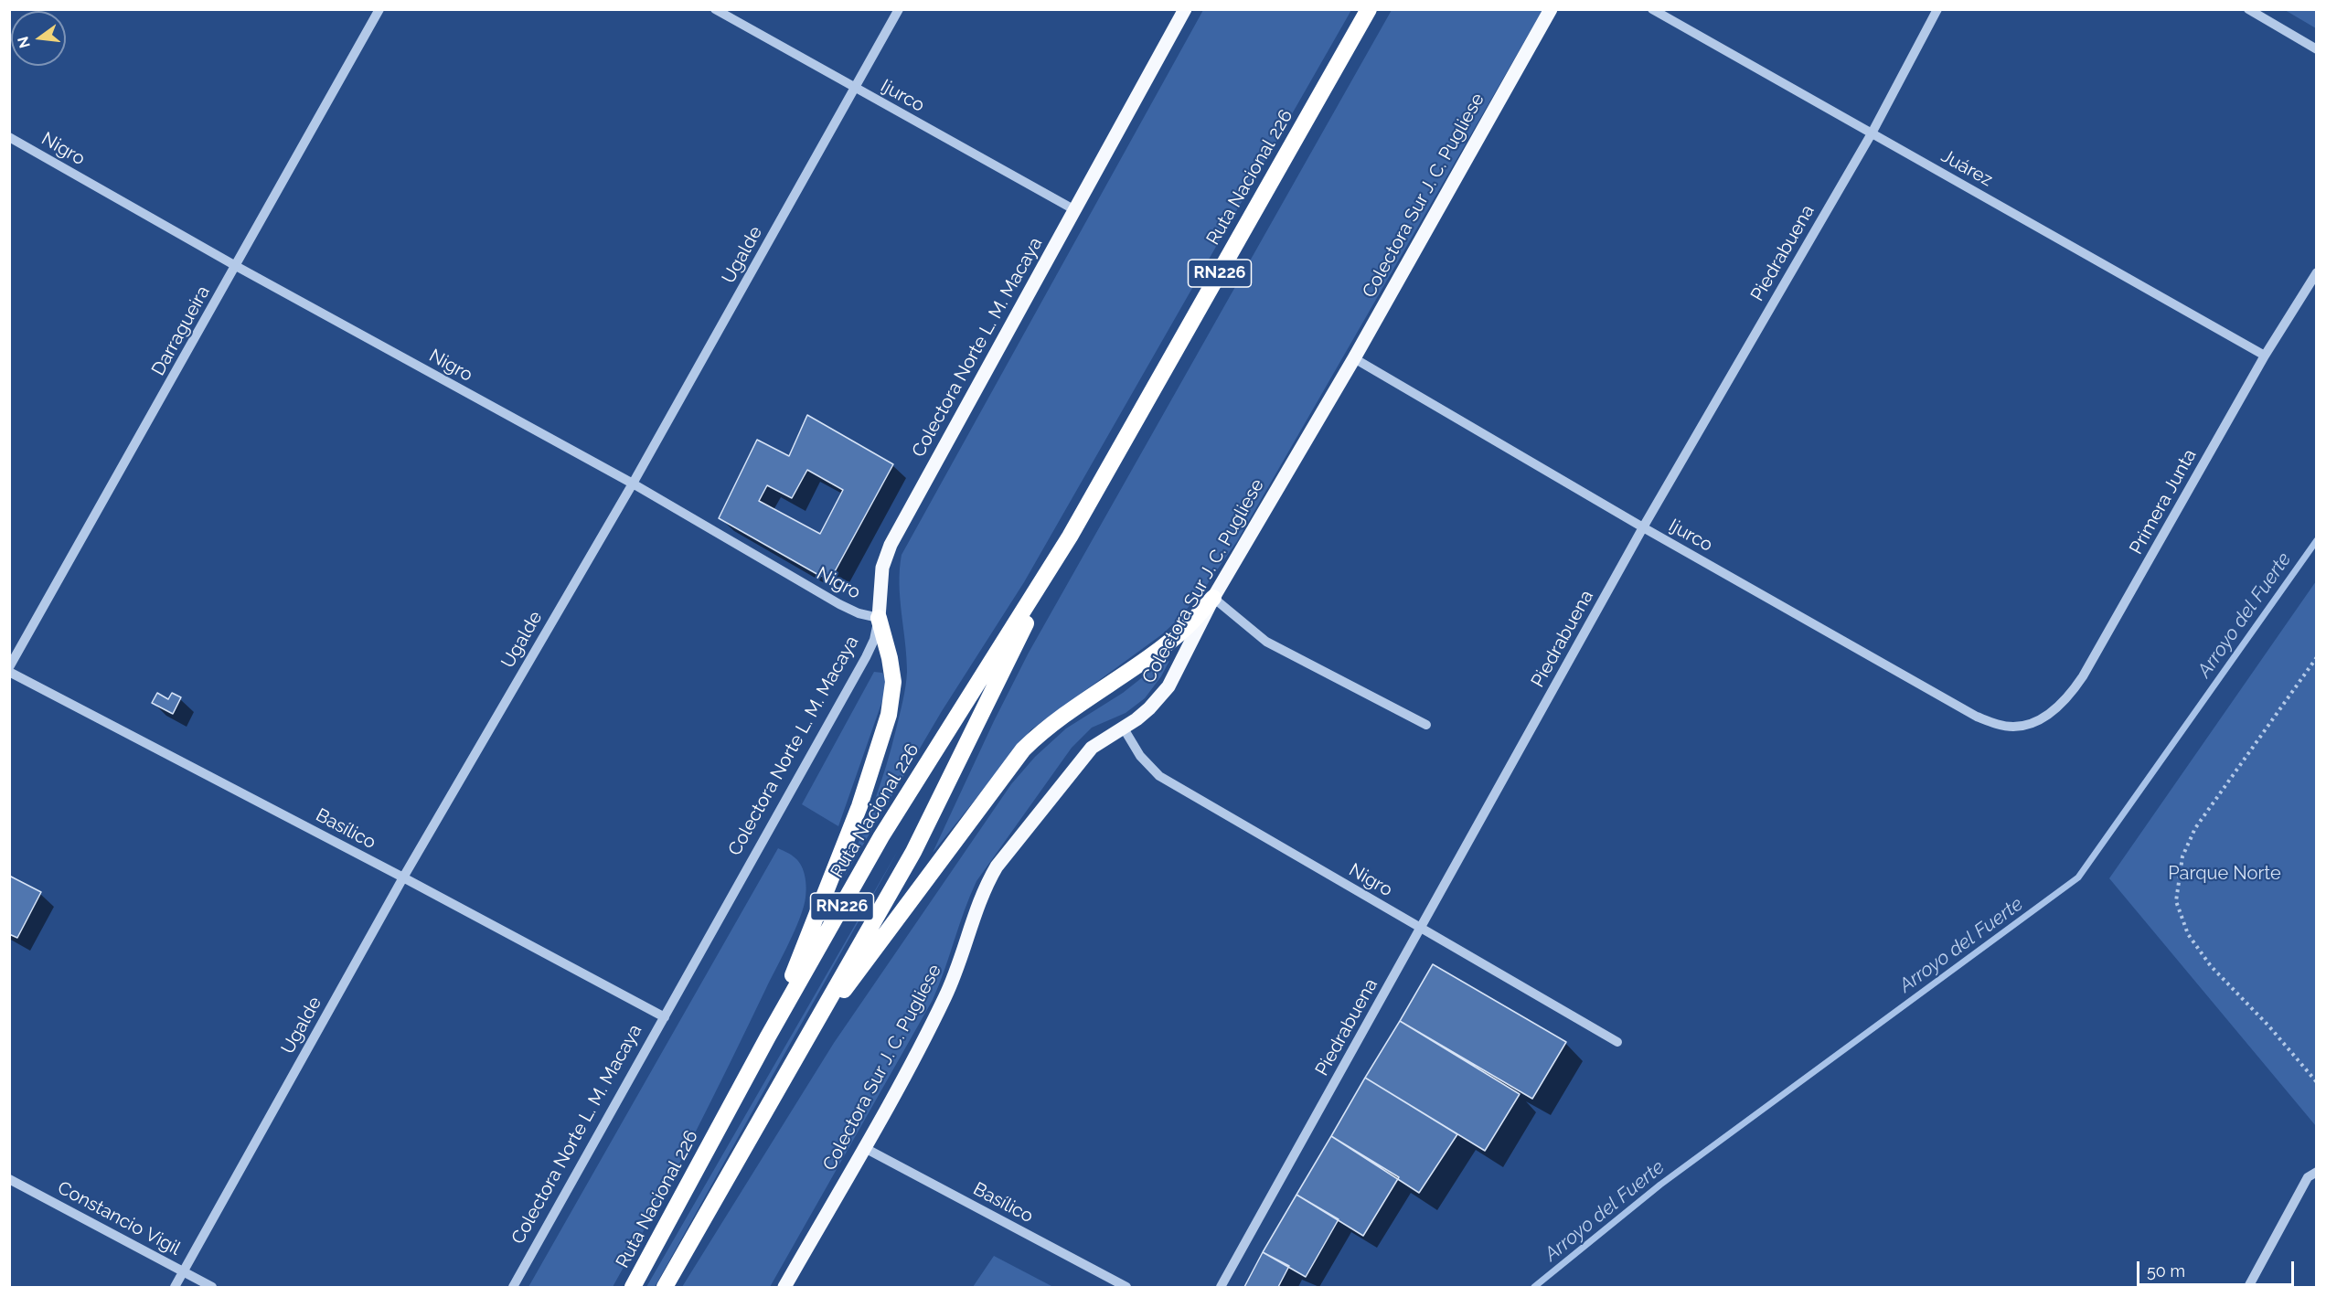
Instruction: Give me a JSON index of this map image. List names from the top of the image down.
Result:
{
  "streets": {
    "highway": ["Ruta Nacional 226", "RN226"],
    "main road": ["Colectora Sur J. C. Pugliese", "Colectora Norte L. M. Macaya"],
    "street": [
      "Ijurco",
      "Nigro",
      "Juárez",
      "Piedrabuena",
      "Ugalde",
      "Darragueira",
      "Primera Junta",
      "Basílico",
      "Constancio Vigil"
    ]
  },
  "crossings": [
    ["Ijurco", "Colectora Sur J. C. Pugliese"],
    ["Ijurco", "Piedrabuena"],
    ["Ijurco", "Ugalde"],
    ["Ijurco", "Colectora Norte L. M. Macaya"],
    ["Ijurco", "Primera Junta"],
    ["Nigro", "Colectora Sur J. C. Pugliese"],
    ["Nigro", "Piedrabuena"],
    ["Nigro", "Ugalde"],
    ["Nigro", "Darragueira"],
    ["Nigro", "Colectora Norte L. M. Macaya"],
    ["Juárez", "Piedrabuena"],
    ["Juárez", "Primera Junta"],
    ["Colectora Sur J. C. Pugliese", "Basílico"],
    ["Ugalde", "Basílico"],
    ["Ugalde", "Constancio Vigil"],
    ["Colectora Norte L. M. Macaya", "Basílico"]
  ],
  "water": ["Arroyo del Fuerte"],
  "parks": ["Parque Norte"],
  "scale_bar": "50 m",
  "north": "left"
}
